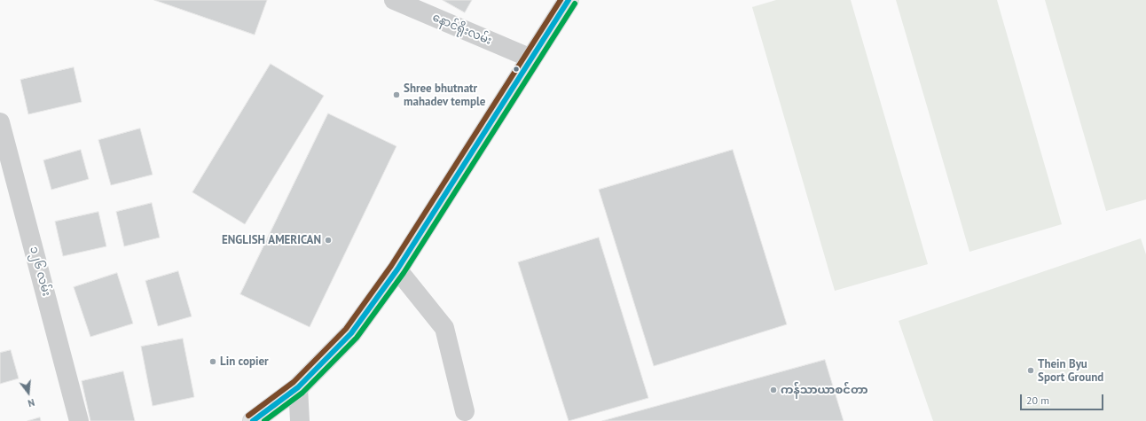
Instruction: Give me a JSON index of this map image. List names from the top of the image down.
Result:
{
  "streets": {
    "street": ["နောင်ရိုးလမ်း", "၁၂၆ လမ်း"]
  },
  "places": [
    "Shree bhutnatr mahadev temple",
    "ENGLISH AMERICAN",
    "Lin copier",
    "Thein Byu Sport Ground",
    "ကန်သာယာစင်တာ"
  ],
  "scale_bar": "20 m",
  "north": "bottom"
}
